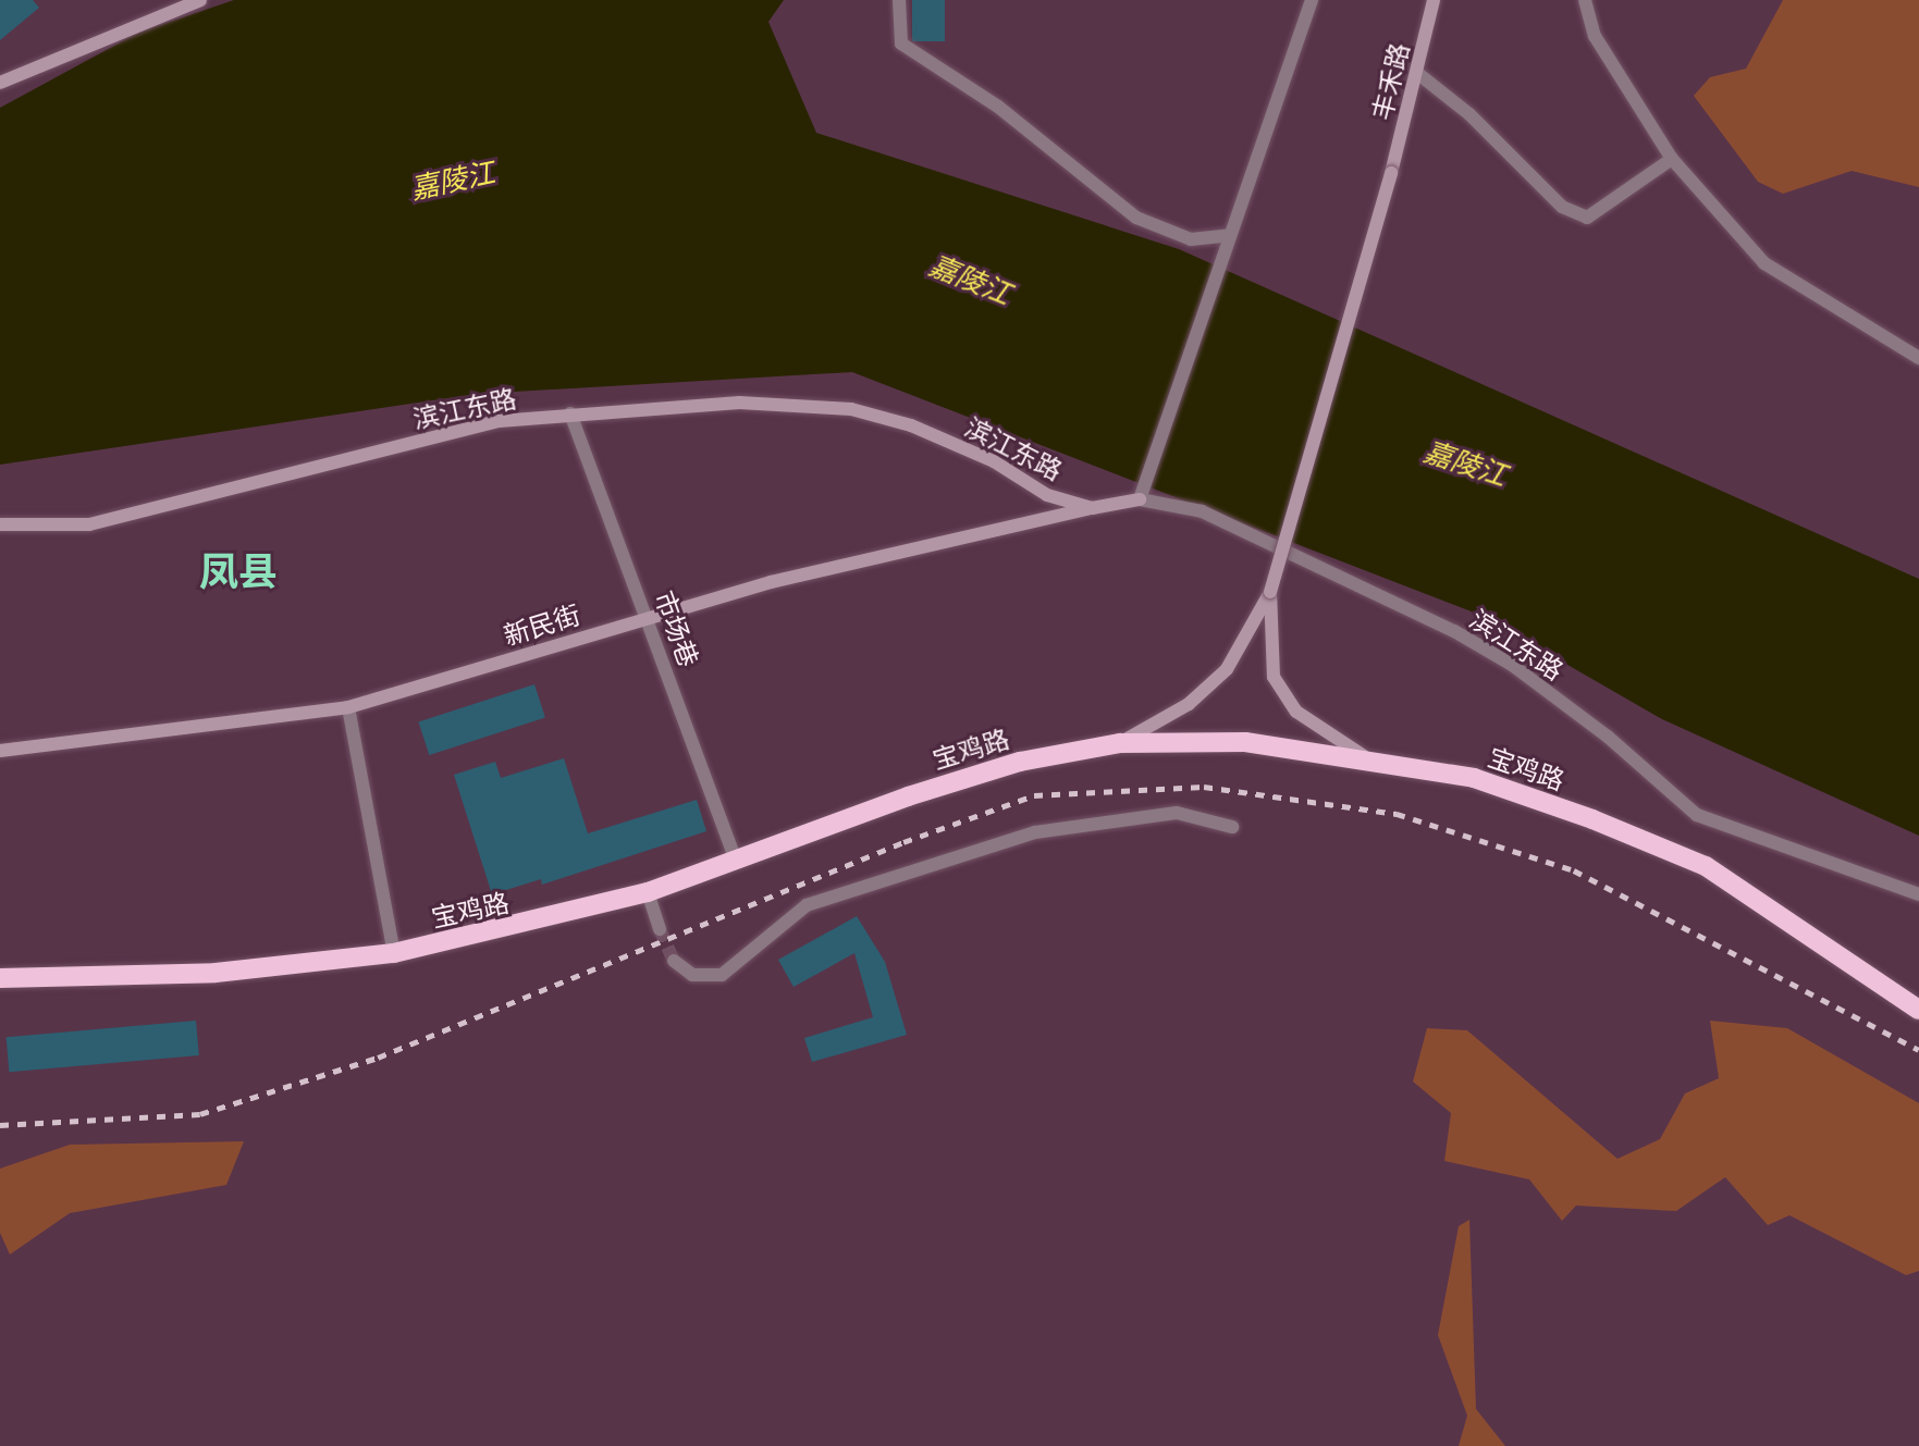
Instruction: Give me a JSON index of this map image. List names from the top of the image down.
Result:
{
  "streets": {
    "highway": ["宝鸡路"],
    "street": [
      "丰禾路",
      "滨江东路",
      "新民街",
      "市场巷"
    ]
  },
  "crossings": [
    ["滨江东路", "新民街"],
    ["滨江东路", "市场巷"],
    ["新民街", "市场巷"],
    ["市场巷", "宝鸡路"]
  ],
  "districts": ["凤县"],
  "water": ["嘉陵江"]
}
